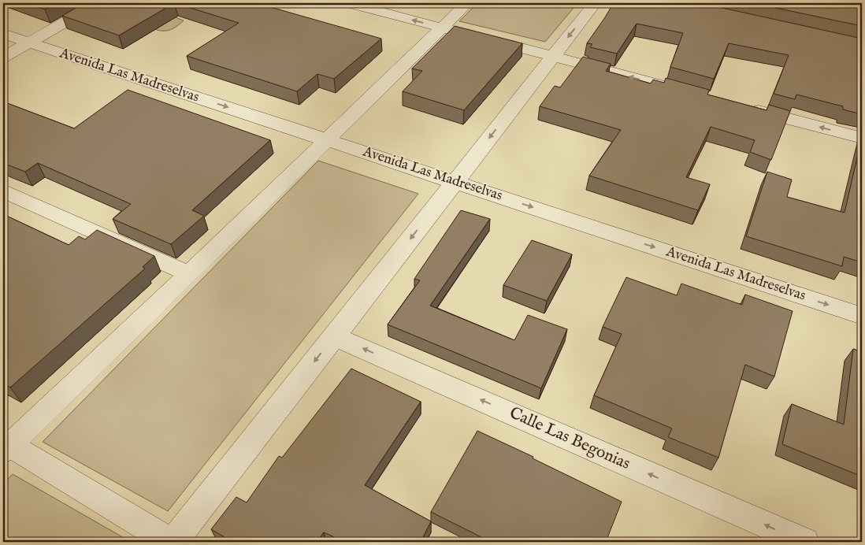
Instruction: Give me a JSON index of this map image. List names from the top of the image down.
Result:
{
  "streets": {
    "street": ["Avenida Las Madreselvas", "Calle Las Begonias"]
  },
  "one_way": ["Calle Las Begonias"]
}
